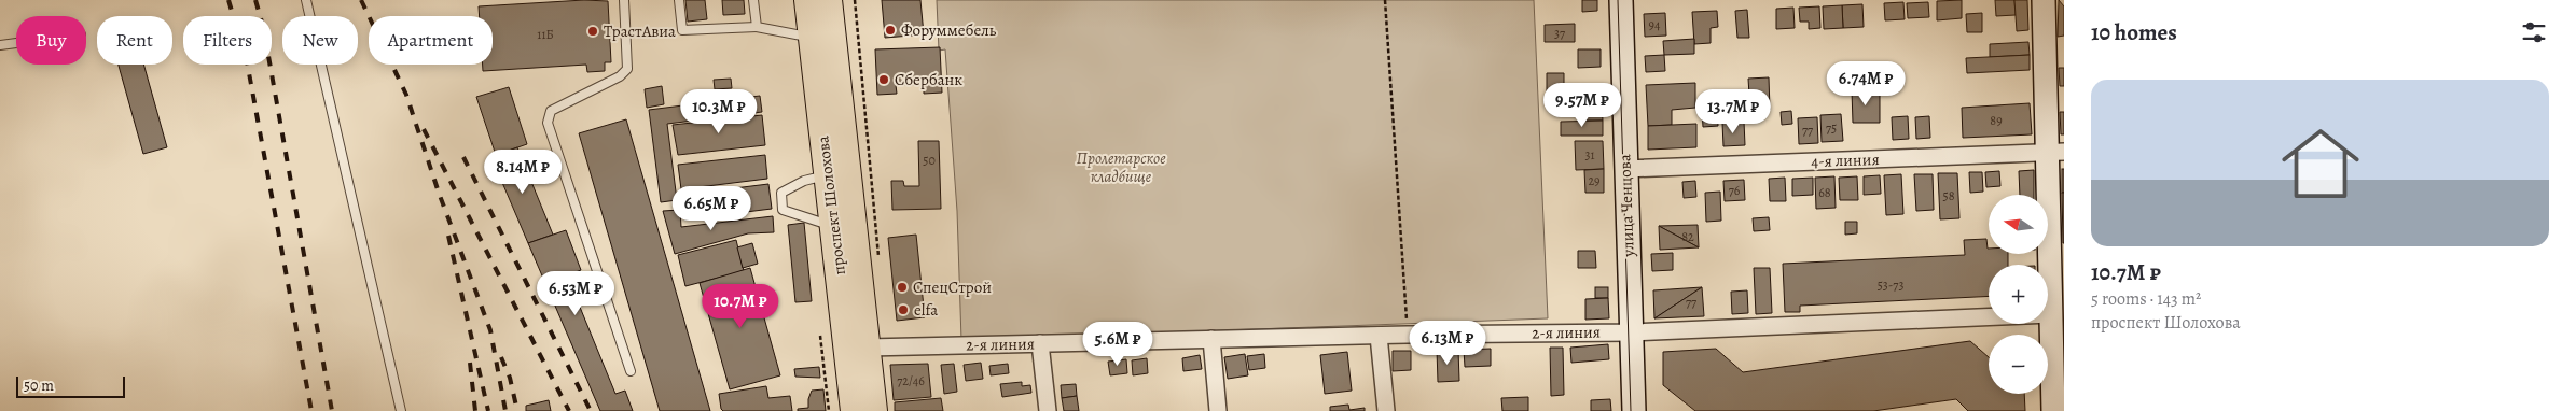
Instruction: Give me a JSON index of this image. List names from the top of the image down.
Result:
{
  "streets": {
    "main road": ["проспект Шолохова"],
    "street": ["4-я линия", "улица Ченцова", "2-я линия"]
  },
  "crossings": [
    ["4-я линия", "улица Ченцова"],
    ["проспект Шолохова", "2-я линия"],
    ["улица Ченцова", "2-я линия"]
  ],
  "parks": ["Пролетарское кладбище"],
  "places": [
    "Форуммебель",
    "ТрастАвиа",
    "Сбербанк",
    "СпецСтрой",
    "elfa"
  ],
  "house_numbers": [
    "94",
    "37",
    "11Б",
    "89",
    "75",
    "77",
    "31",
    "50",
    "29",
    "76",
    "68",
    "58",
    "82",
    "53-73",
    "77",
    "72/46"
  ],
  "scale_bar": "50 m",
  "north": "left",
  "page": {
    "heading": "10 homes",
    "chip": [
      "Buy",
      "Rent",
      "Filters",
      "New",
      "Apartment"
    ],
    "price": [
      "6.74M ₽",
      "9.57M ₽",
      "10.3M ₽",
      "13.7M ₽",
      "8.14M ₽",
      "6.65M ₽",
      "6.53M ₽",
      "10.7M ₽",
      "6.13M ₽",
      "5.6M ₽"
    ],
    "list": [
      {
        "name": "10.7M ₽",
        "note": "5 rooms · 143 m² · проспект Шолохова"
      }
    ],
    "map_buttons": ["+", "−"],
    "scale": "50 m"
  }
}
